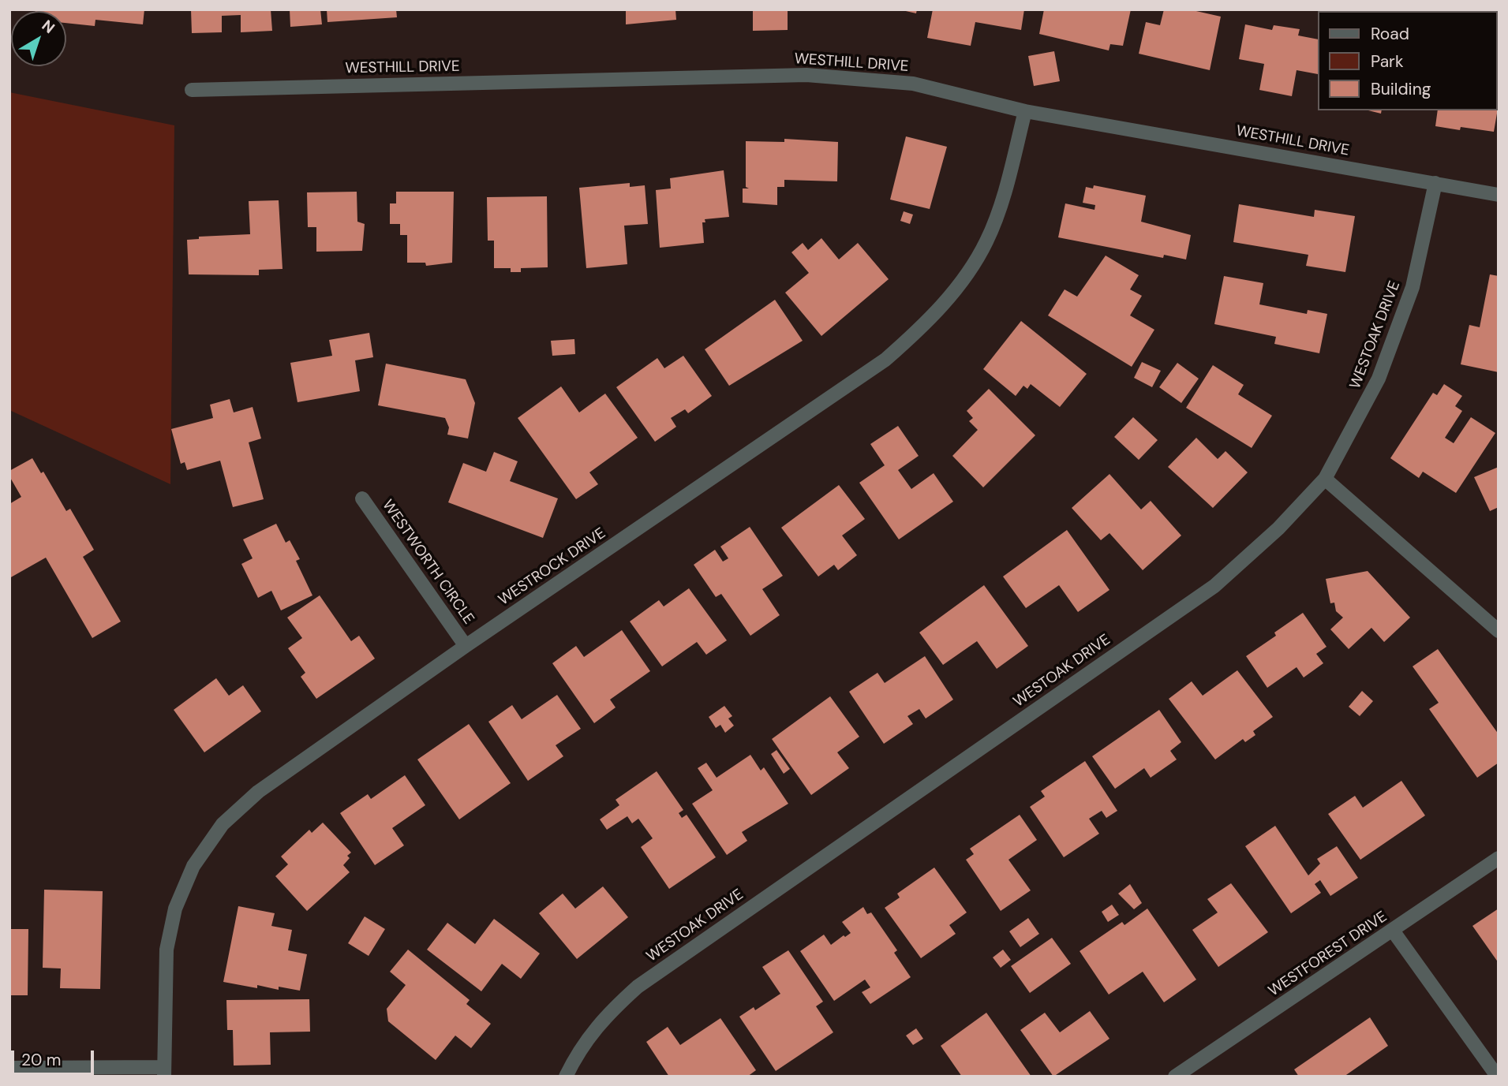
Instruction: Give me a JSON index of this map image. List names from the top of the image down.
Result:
{
  "streets": {
    "street": [
      "WESTHILL DRIVE",
      "WESTOAK DRIVE",
      "WESTWORTH CIRCLE",
      "WESTROCK DRIVE",
      "WESTFOREST DRIVE"
    ]
  },
  "crossings": [
    ["WESTHILL DRIVE", "WESTOAK DRIVE"],
    ["WESTHILL DRIVE", "WESTROCK DRIVE"],
    ["WESTWORTH CIRCLE", "WESTROCK DRIVE"]
  ],
  "legend": ["Road", "Park", "Building"],
  "scale_bar": "20 m",
  "north": "top right"
}
